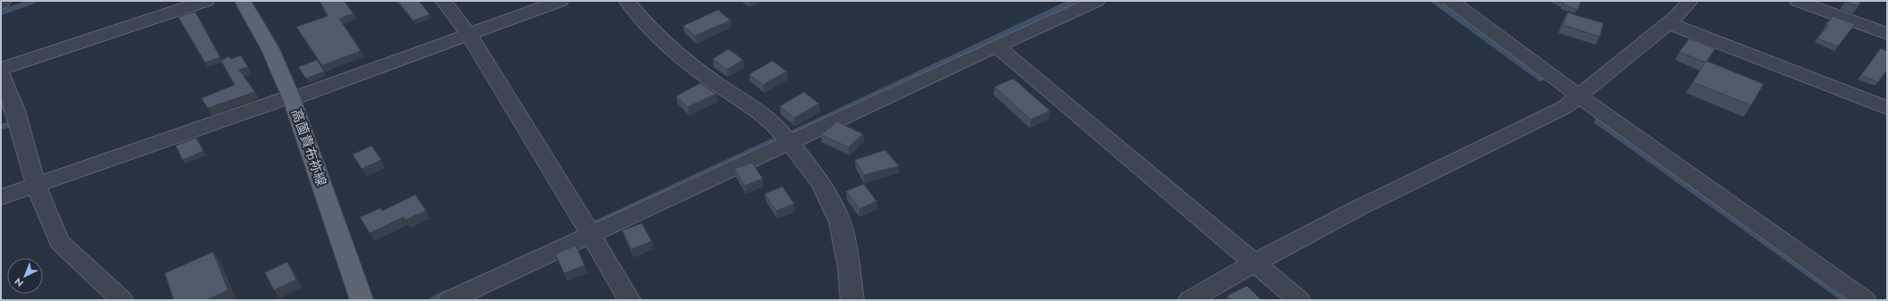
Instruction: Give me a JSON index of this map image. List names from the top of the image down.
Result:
{
  "streets": {
    "main road": ["高薗貴布祢線"]
  },
  "north": "bottom left"
}
